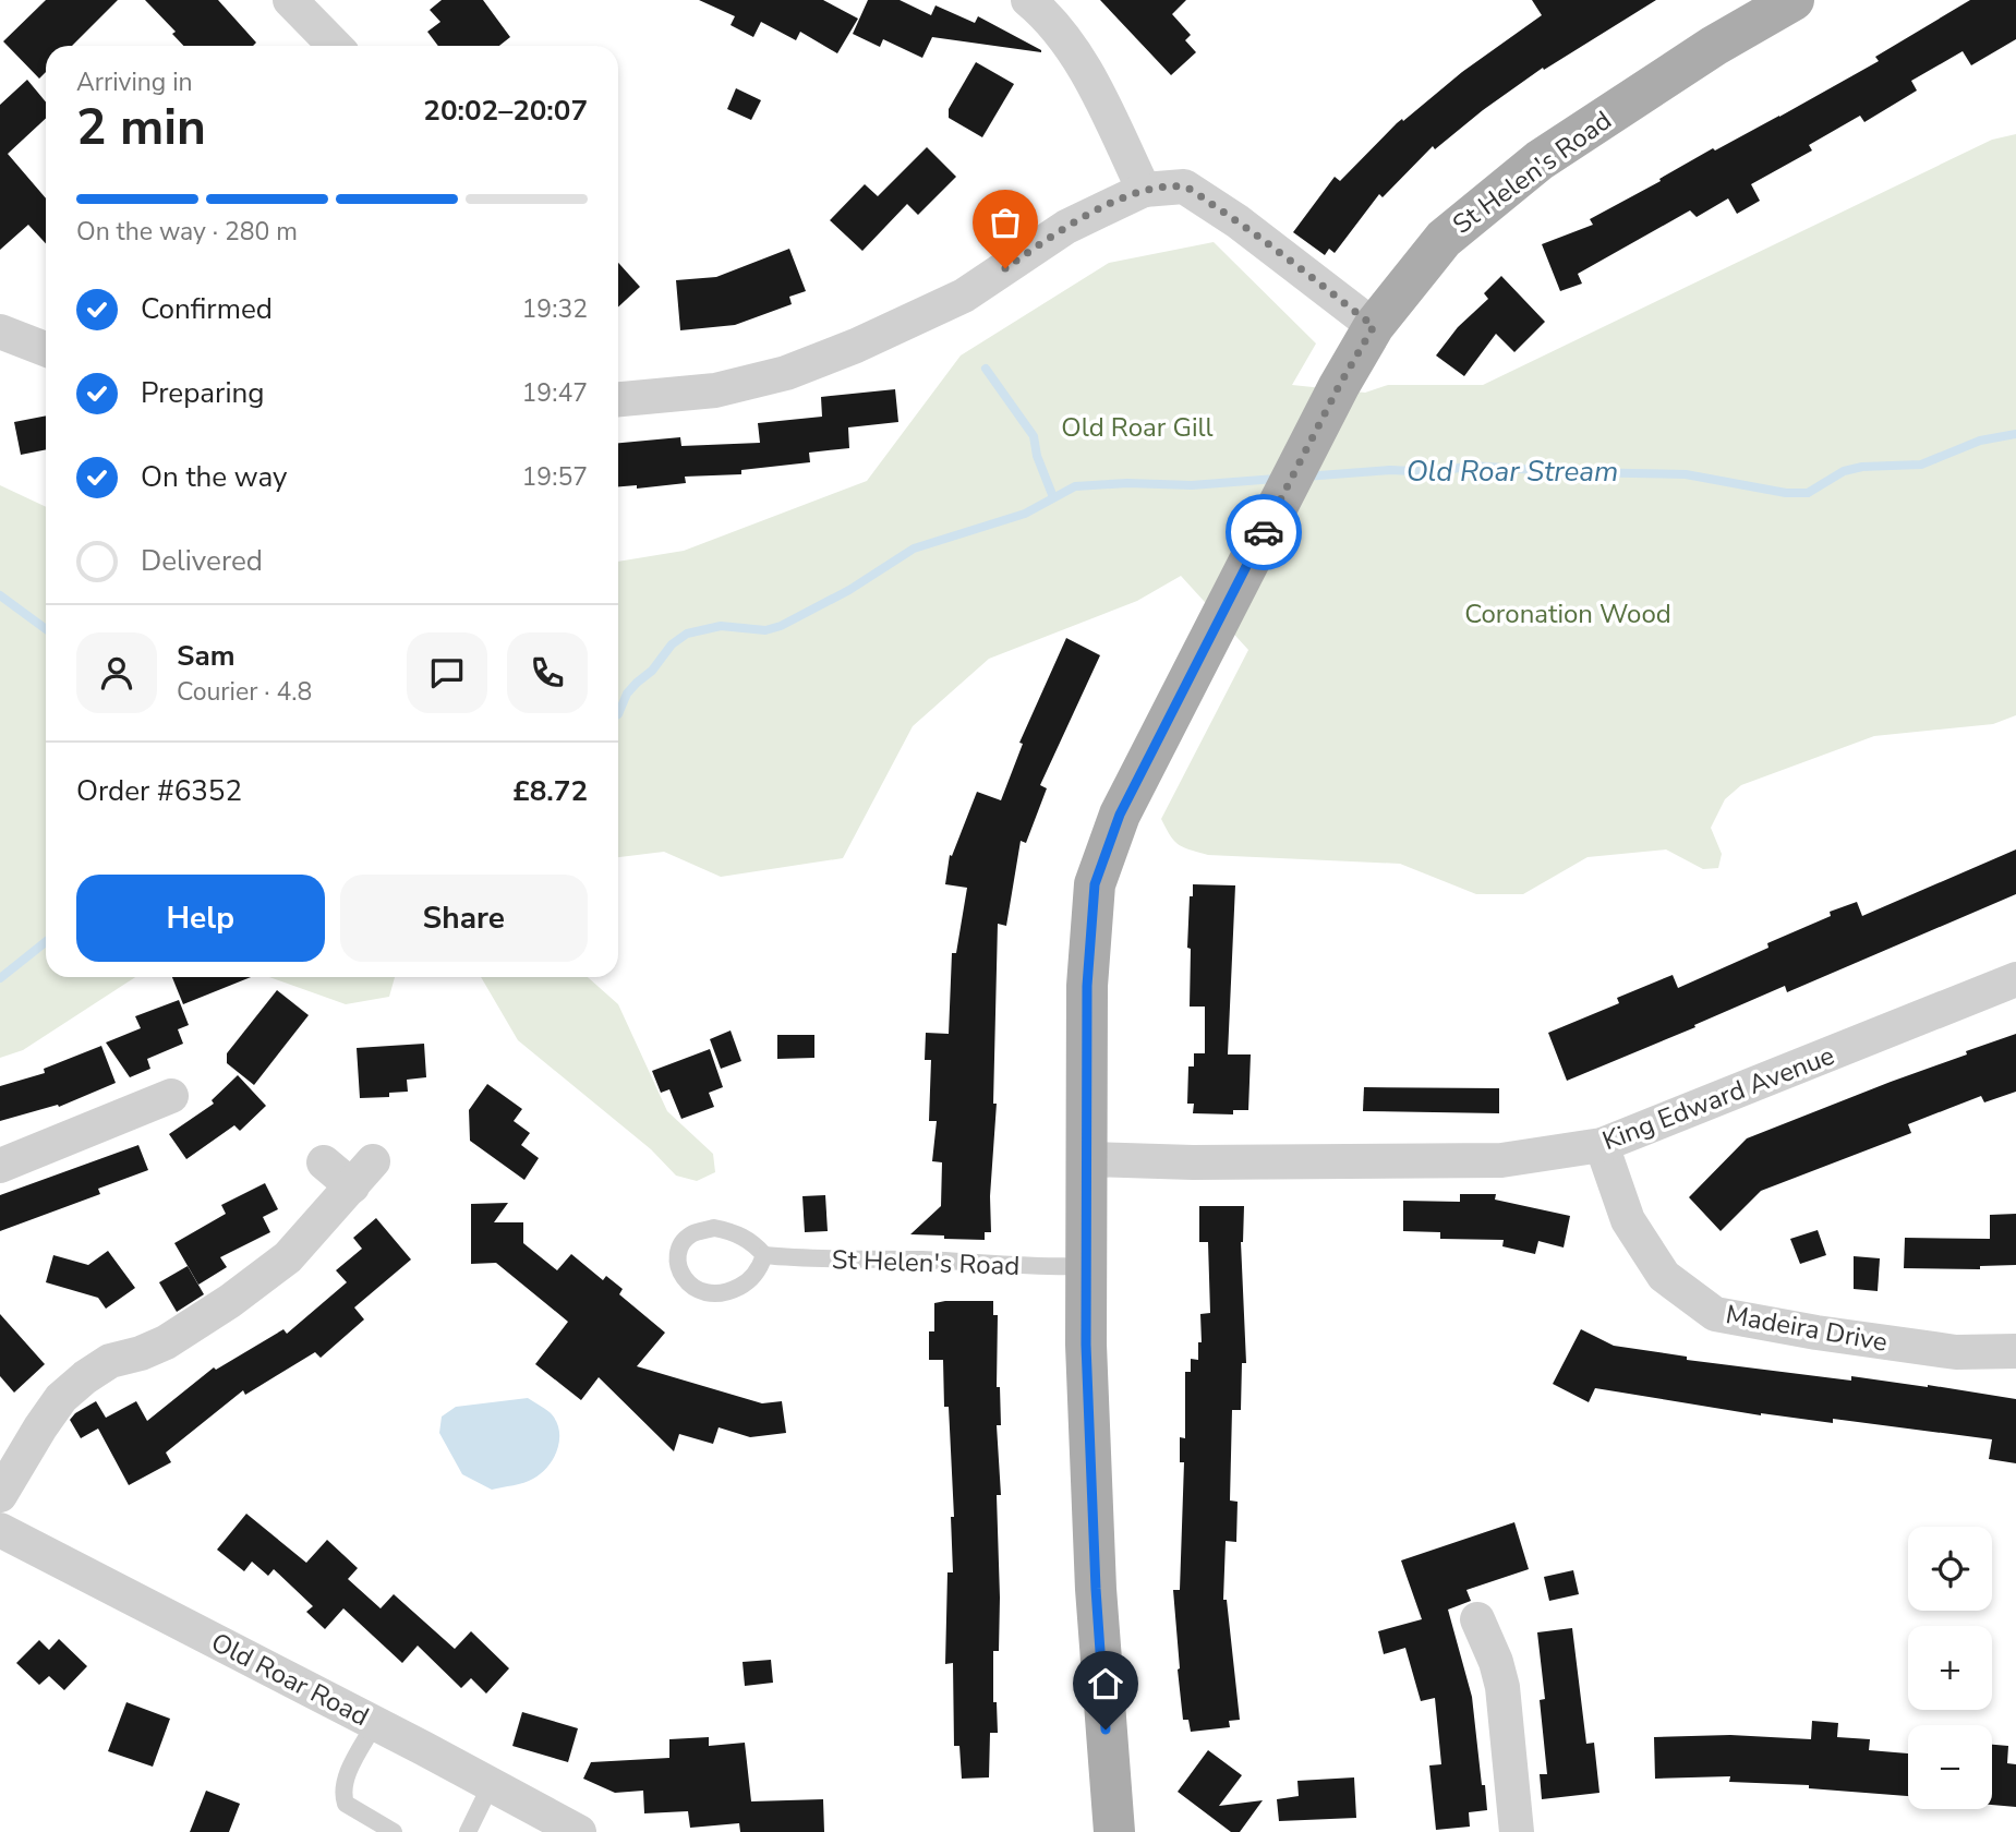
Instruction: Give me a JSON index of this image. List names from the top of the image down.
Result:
{
  "streets": {
    "main road": ["St Helen's Road"],
    "street": ["King Edward Avenue", "Madeira Drive", "Old Roar Road"]
  },
  "crossings": [
    ["St Helen's Road", "King Edward Avenue"],
    ["King Edward Avenue", "Madeira Drive"]
  ],
  "water": ["Old Roar Stream"],
  "parks": ["Old Roar Gill", "Coronation Wood"],
  "page": {
    "heading": ["2 min", "Arriving in", "20:02–20:07"],
    "panel": [
      "Sam",
      "Courier · 4.8",
      "Order #6352",
      "£8.72"
    ],
    "bar": "On the way · 280 m",
    "list": [
      ["Confirmed", "19:32"],
      ["Preparing", "19:47"],
      ["On the way", "19:57"],
      "Delivered"
    ],
    "buttons": ["Help", "Share"],
    "map_buttons": ["+", "−"]
  }
}
